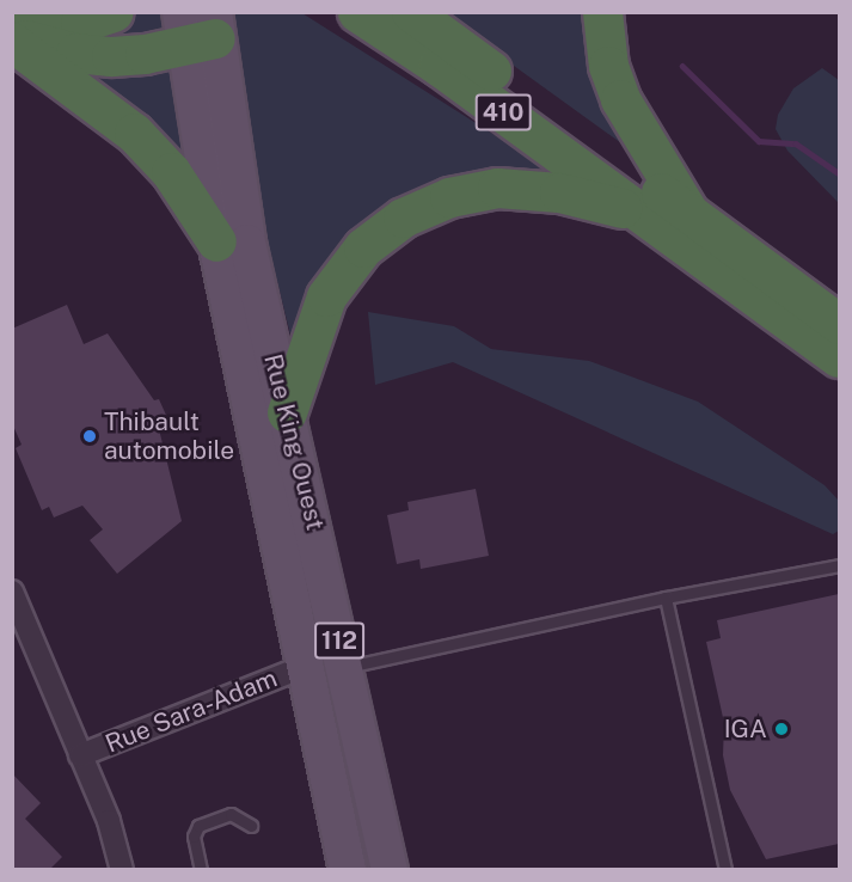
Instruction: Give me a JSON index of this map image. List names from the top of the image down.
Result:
{
  "streets": {
    "highway": ["410"],
    "main road": ["Rue King Ouest", "112"],
    "street": ["Rue Sara-Adam"]
  },
  "crossings": [
    ["Rue King Ouest", "Rue Sara-Adam"]
  ],
  "places": ["Thibault automobile", "IGA"]
}
